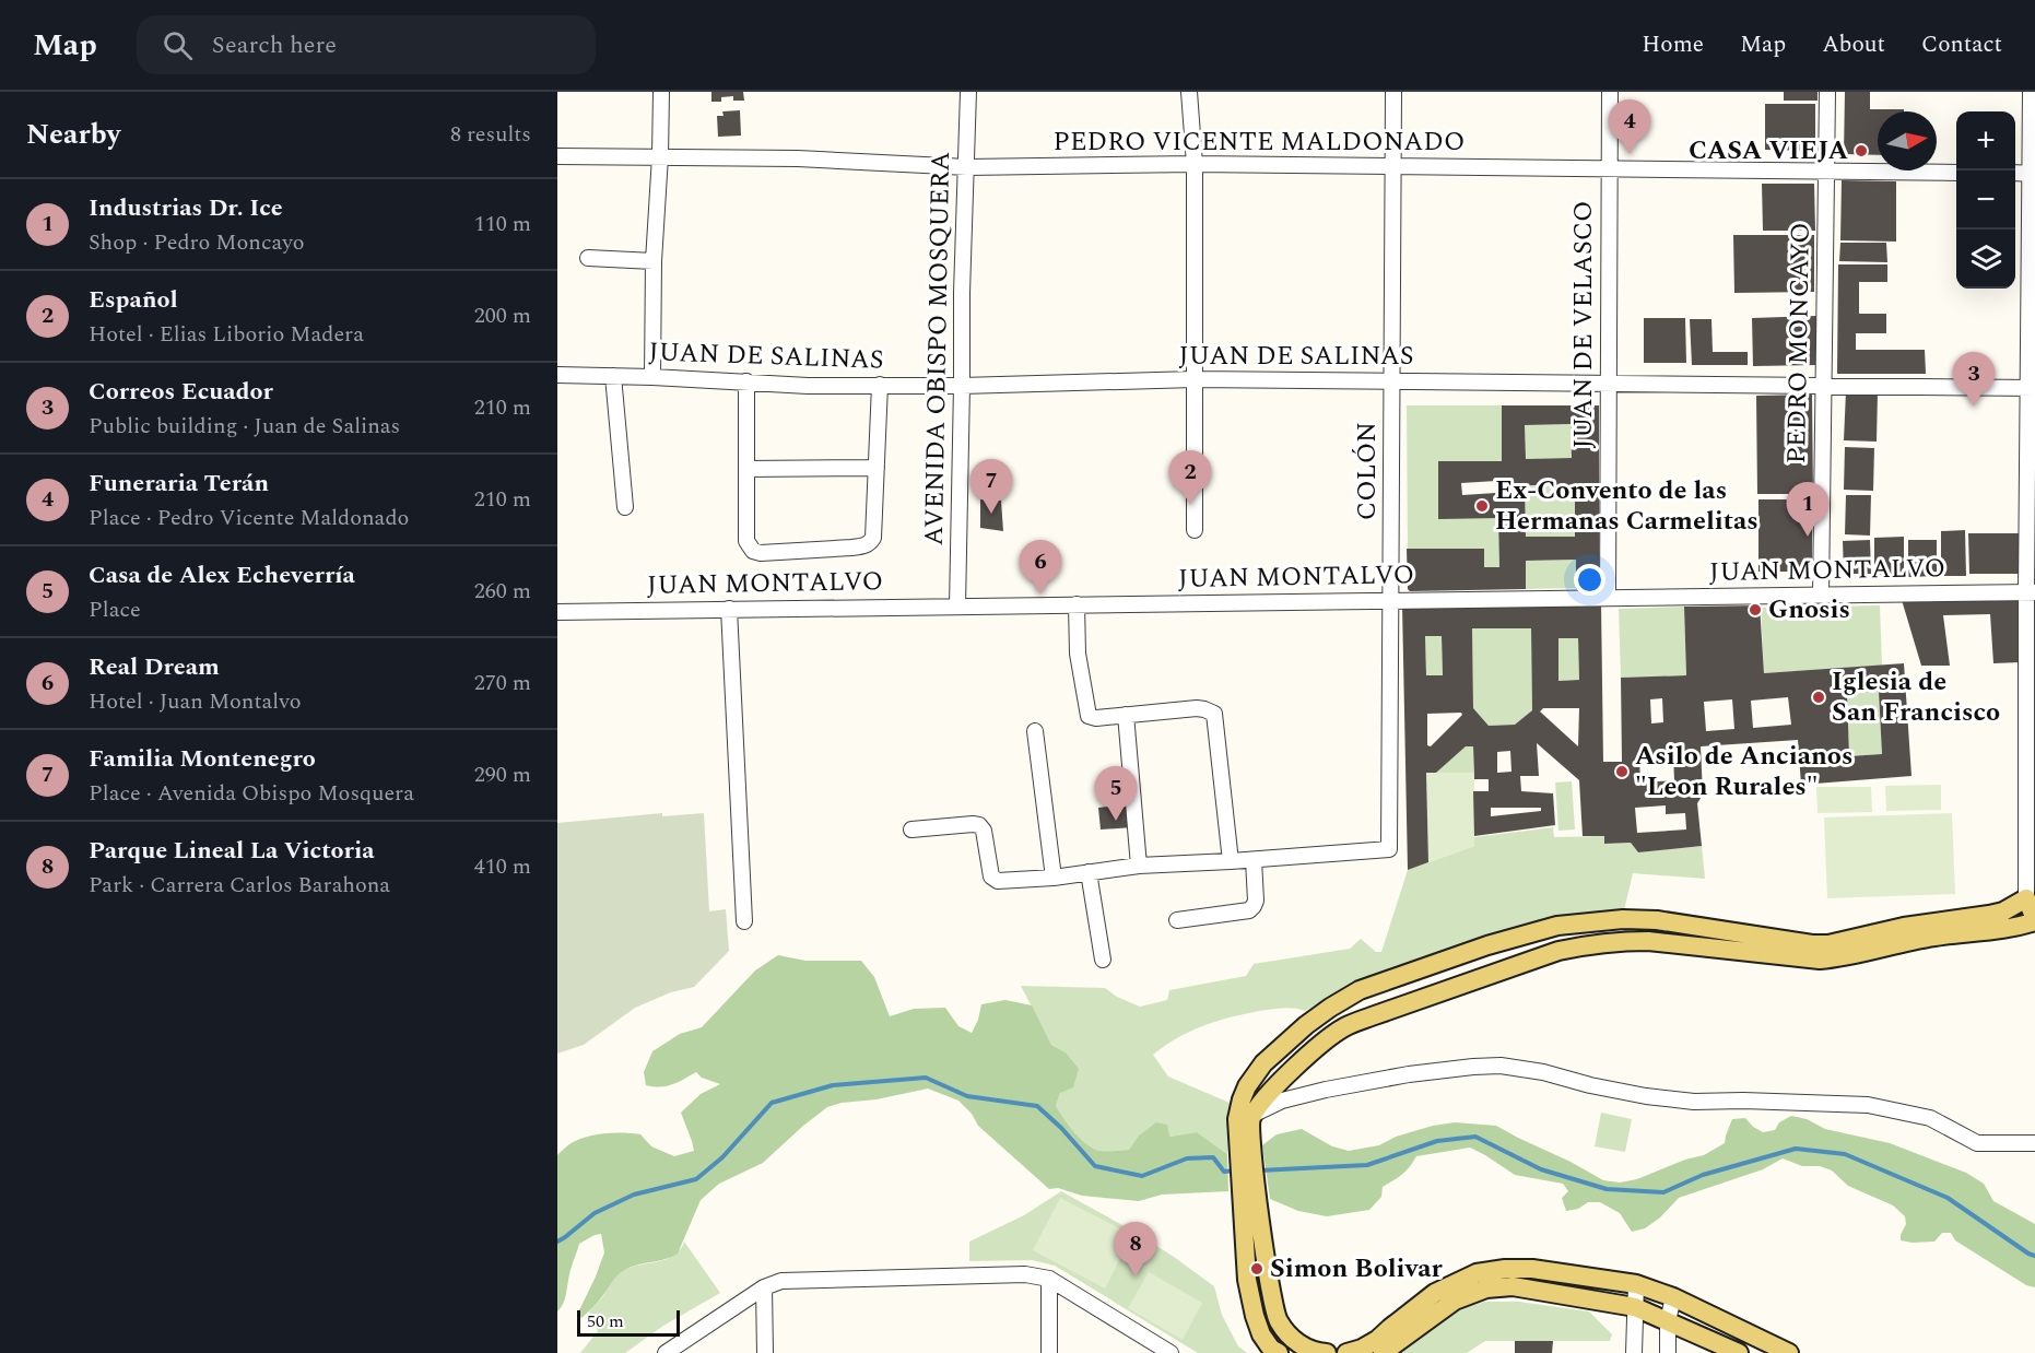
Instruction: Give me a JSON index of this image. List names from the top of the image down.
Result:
{
  "streets": {
    "street": [
      "PEDRO VICENTE MALDONADO",
      "JUAN DE VELASCO",
      "PEDRO MONCAYO",
      "AVENIDA OBISPO MOSQUERA",
      "JUAN DE SALINAS",
      "COLÓN",
      "JUAN MONTALVO"
    ]
  },
  "crossings": [
    ["PEDRO VICENTE MALDONADO", "JUAN DE VELASCO"],
    ["PEDRO VICENTE MALDONADO", "PEDRO MONCAYO"],
    ["PEDRO VICENTE MALDONADO", "AVENIDA OBISPO MOSQUERA"],
    ["PEDRO VICENTE MALDONADO", "COLÓN"],
    ["JUAN DE VELASCO", "JUAN DE SALINAS"],
    ["JUAN DE VELASCO", "JUAN MONTALVO"],
    ["PEDRO MONCAYO", "JUAN DE SALINAS"],
    ["PEDRO MONCAYO", "JUAN MONTALVO"],
    ["AVENIDA OBISPO MOSQUERA", "JUAN DE SALINAS"],
    ["AVENIDA OBISPO MOSQUERA", "JUAN MONTALVO"],
    ["JUAN DE SALINAS", "COLÓN"],
    ["COLÓN", "JUAN MONTALVO"]
  ],
  "places": [
    "CASA VIEJA",
    "Ex-Convento de las Hermanas Carmelitas",
    "Gnosis",
    "Iglesia de San Francisco",
    "Asilo de Ancianos \"Leon Rurales\"",
    "Simon Bolivar"
  ],
  "scale_bar": "50 m",
  "north": "right",
  "page": {
    "header": "Map",
    "search": "Search here",
    "nav": [
      "Home",
      "Map",
      "About",
      "Contact"
    ],
    "heading": ["Nearby", "8 results"],
    "pins": [
      "4",
      "3",
      "2",
      "7",
      "1",
      "6",
      "5",
      "8"
    ],
    "map_buttons": ["+", "−"],
    "list": [
      {
        "mark": "1",
        "name": "Industrias Dr. Ice",
        "note": "Shop · Pedro Moncayo",
        "value": "110 m"
      },
      {
        "mark": "2",
        "name": "Español",
        "note": "Hotel · Elias Liborio Madera",
        "value": "200 m"
      },
      {
        "mark": "3",
        "name": "Correos Ecuador",
        "note": "Public building · Juan de Salinas",
        "value": "210 m"
      },
      {
        "mark": "4",
        "name": "Funeraria Terán",
        "note": "Place · Pedro Vicente Maldonado",
        "value": "210 m"
      },
      {
        "mark": "5",
        "name": "Casa de Alex Echeverría",
        "note": "Place",
        "value": "260 m"
      },
      {
        "mark": "6",
        "name": "Real Dream",
        "note": "Hotel · Juan Montalvo",
        "value": "270 m"
      },
      {
        "mark": "7",
        "name": "Familia Montenegro",
        "note": "Place · Avenida Obispo Mosquera",
        "value": "290 m"
      },
      {
        "mark": "8",
        "name": "Parque Lineal La Victoria",
        "note": "Park · Carrera Carlos Barahona",
        "value": "410 m"
      }
    ],
    "scale": "50 m"
  }
}
